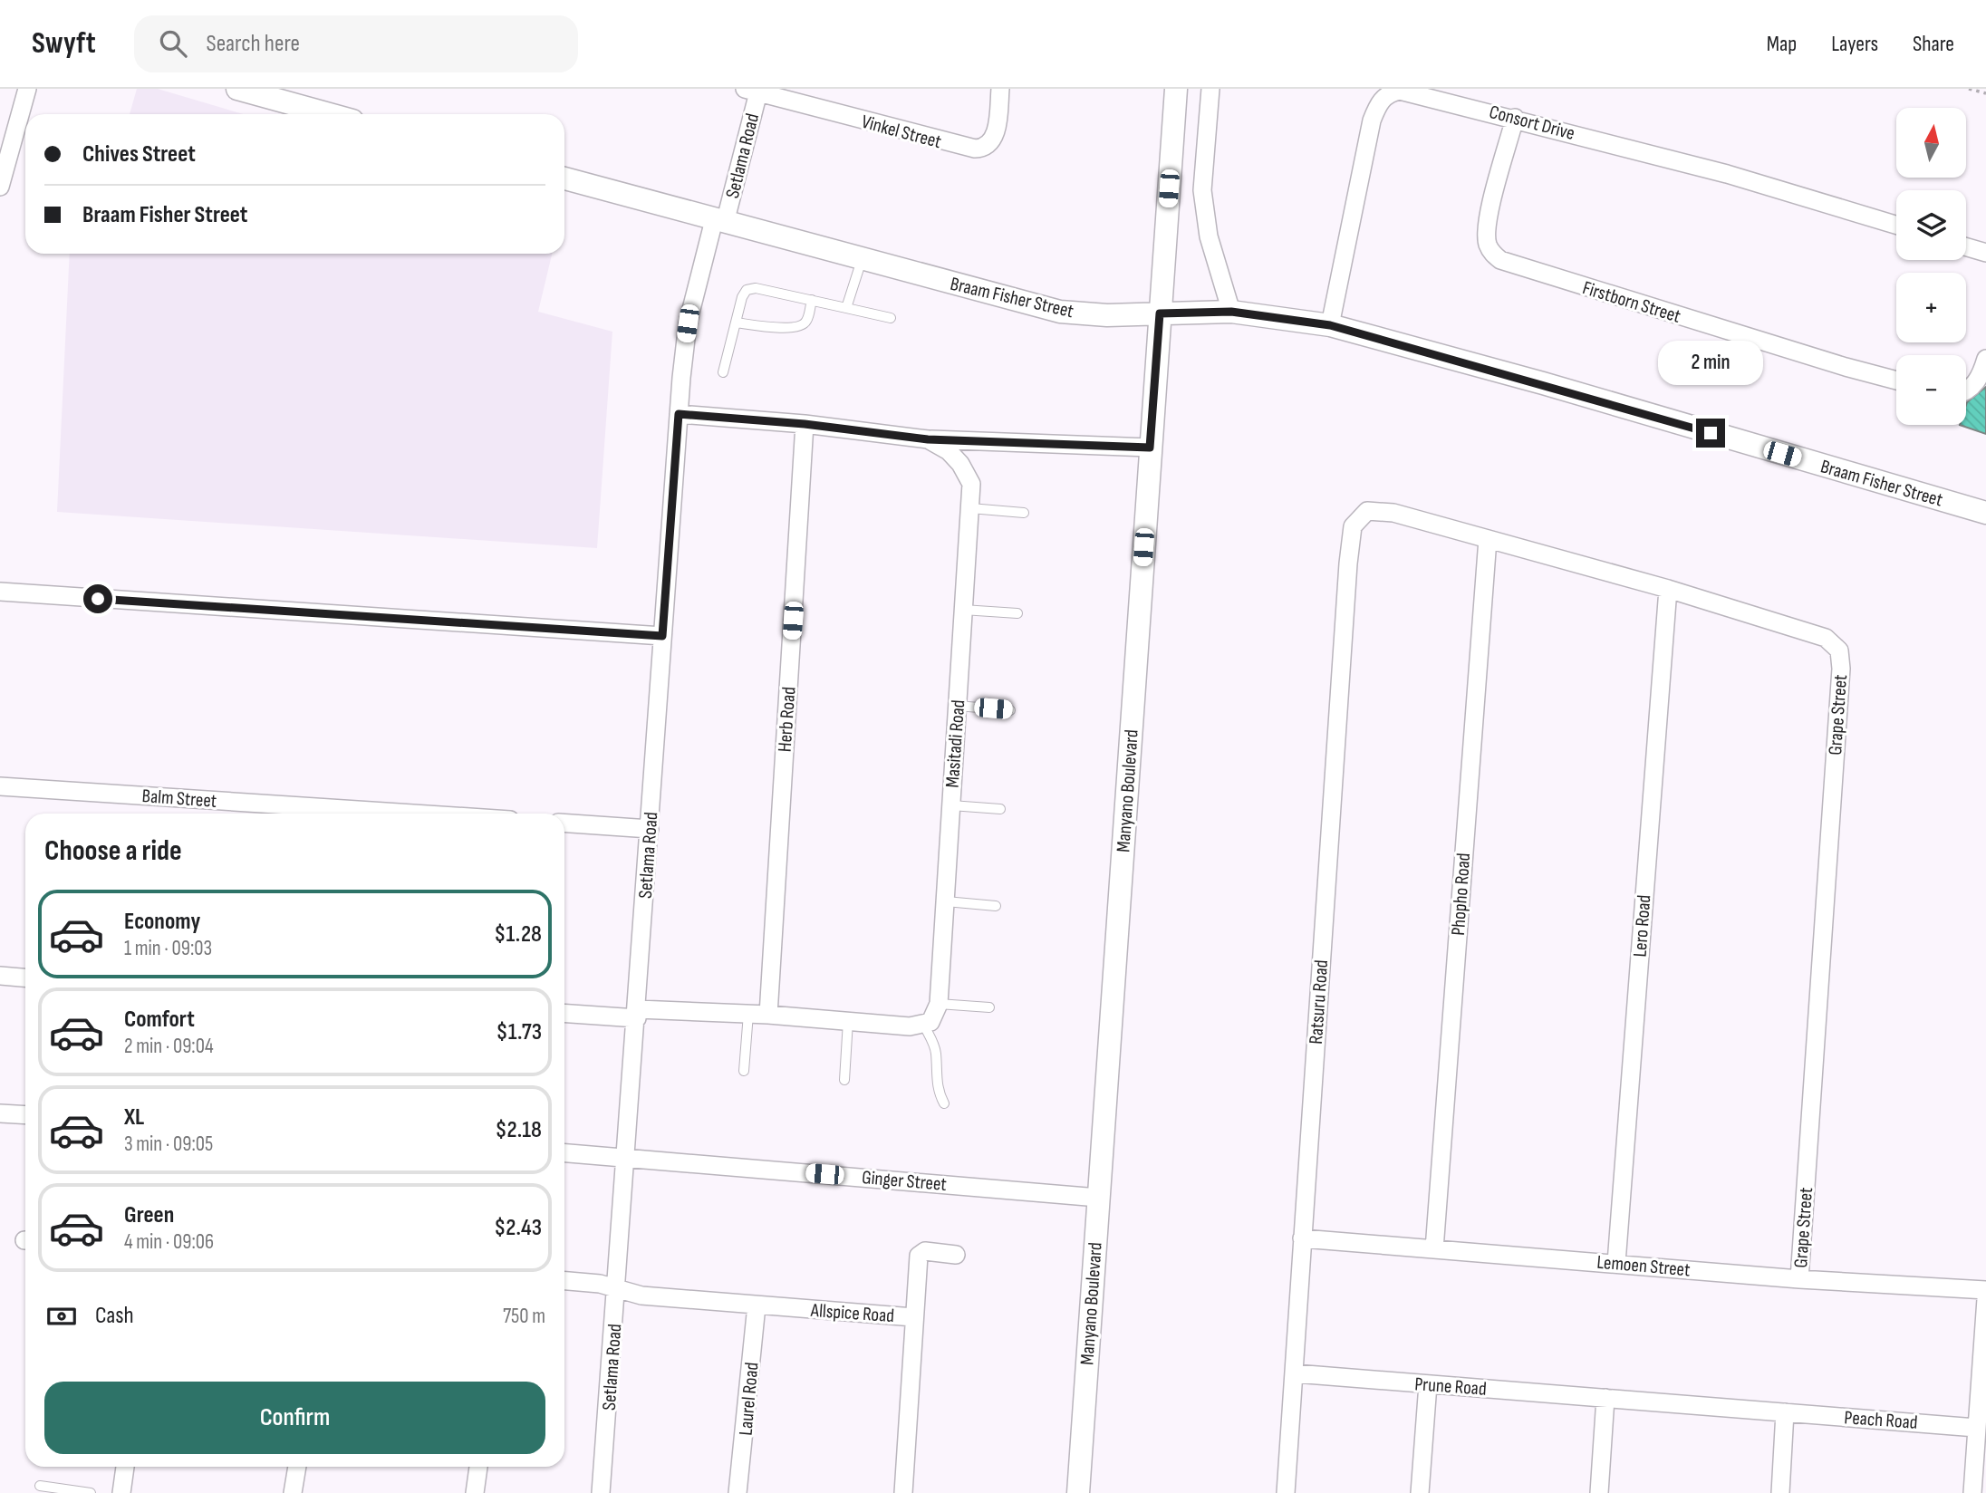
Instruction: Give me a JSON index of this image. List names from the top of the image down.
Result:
{
  "streets": {
    "street": [
      "Consort Drive",
      "Vinkel Street",
      "Setlama Road",
      "Braam Fisher Street",
      "Firstborn Street",
      "Grape Street",
      "Herb Road",
      "Masitadi Road",
      "Manyano Boulevard",
      "Balm Street",
      "Phopho Road",
      "Lero Road",
      "Ratsuru Road",
      "Ginger Street",
      "Lemoen Street",
      "Allspice Road",
      "Prune Road",
      "Laurel Road",
      "Peach Road"
    ]
  },
  "crossings": [
    ["Consort Drive", "Braam Fisher Street"],
    ["Consort Drive", "Firstborn Street"],
    ["Vinkel Street", "Setlama Road"],
    ["Setlama Road", "Braam Fisher Street"],
    ["Setlama Road", "Masitadi Road"],
    ["Setlama Road", "Ginger Street"],
    ["Setlama Road", "Allspice Road"],
    ["Braam Fisher Street", "Manyano Boulevard"],
    ["Grape Street", "Phopho Road"],
    ["Grape Street", "Lero Road"],
    ["Grape Street", "Ratsuru Road"],
    ["Grape Street", "Lemoen Street"],
    ["Herb Road", "Masitadi Road"],
    ["Manyano Boulevard", "Ginger Street"],
    ["Phopho Road", "Lemoen Street"],
    ["Lero Road", "Lemoen Street"],
    ["Ratsuru Road", "Lemoen Street"],
    ["Ratsuru Road", "Prune Road"],
    ["Allspice Road", "Laurel Road"],
    ["Prune Road", "Peach Road"]
  ],
  "north": "top",
  "page": {
    "header": "Swyft",
    "search": "Search here",
    "nav": ["Map", "Layers", "Share"],
    "map_buttons": ["+", "−"],
    "banner": ["Chives Street", "Braam Fisher Street"],
    "bubble": "2 min",
    "heading": "Choose a ride",
    "list": [
      {
        "name": "Economy",
        "note": "1 min · 09:03",
        "value": "$1.28"
      },
      {
        "name": "Comfort",
        "note": "2 min · 09:04",
        "value": "$1.73"
      },
      {
        "name": "XL",
        "note": "3 min · 09:05",
        "value": "$2.18"
      },
      {
        "name": "Green",
        "note": "4 min · 09:06",
        "value": "$2.43"
      }
    ],
    "pay": ["Cash", "750 m"],
    "buttons": "Confirm"
  }
}
